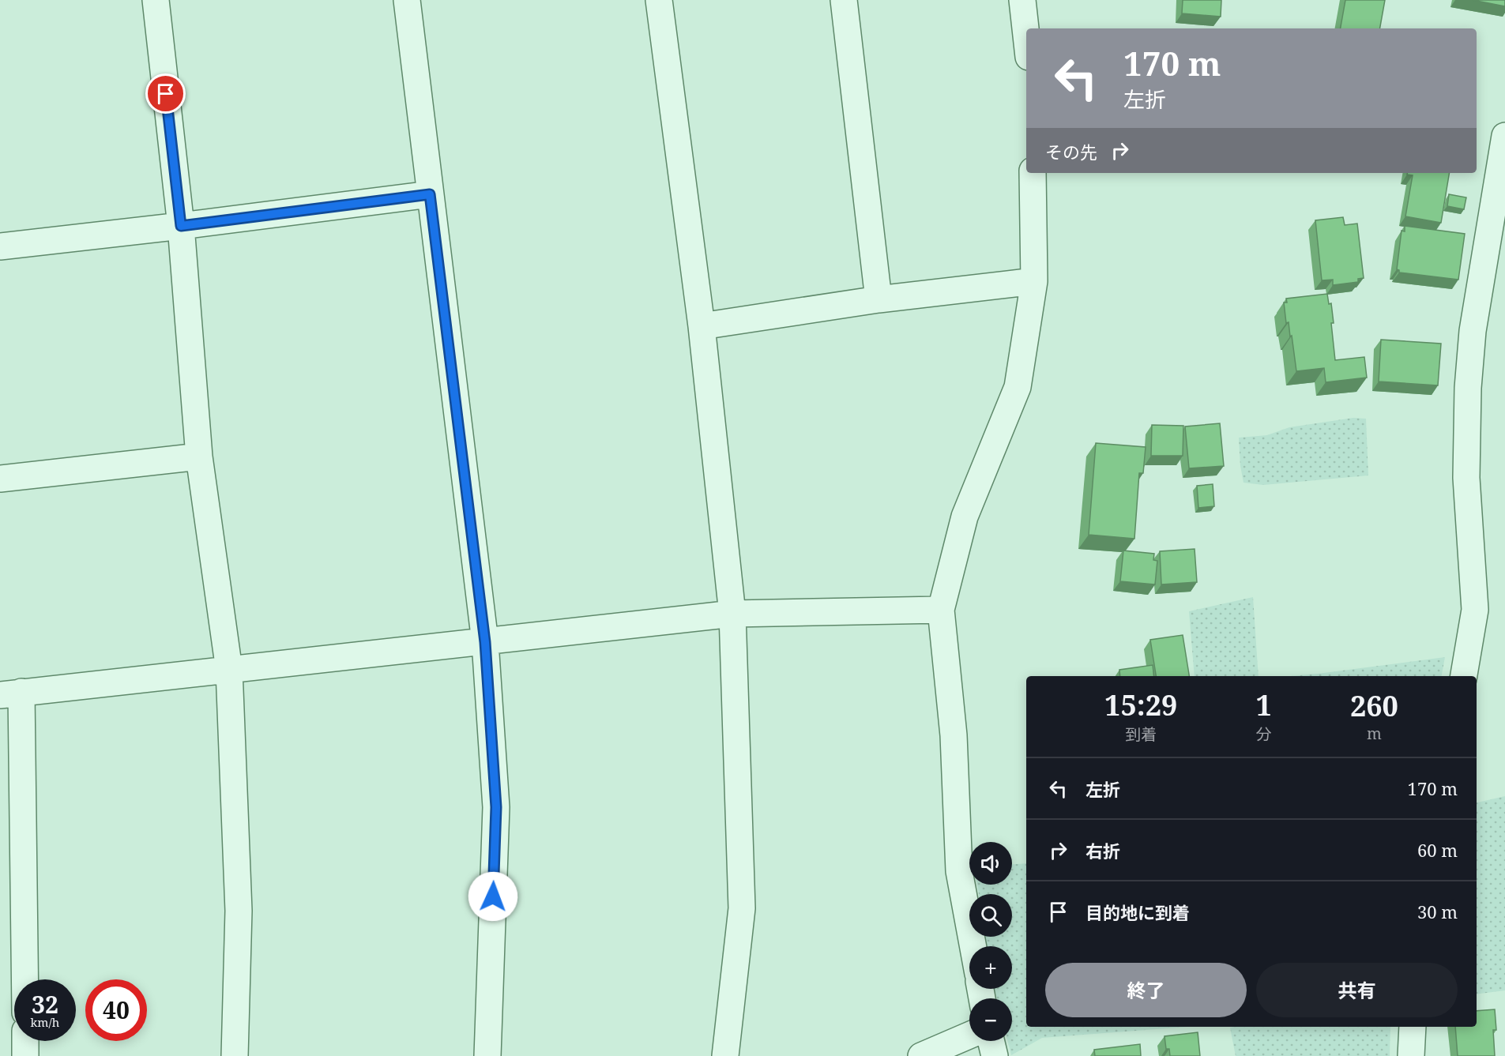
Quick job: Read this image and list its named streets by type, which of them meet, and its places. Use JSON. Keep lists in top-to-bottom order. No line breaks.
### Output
{"page":{"turn":["170 m","左折"],"then":"その先","eta":["15:29","到着","1","分","260","m"],"list":[{"name":"左折","value":"170 m"},{"name":"右折","value":"60 m"},{"name":"目的地に到着","value":"30 m"}],"map_buttons":["+","−"],"buttons":["終了","共有"],"speed":"32 km/h","limit":"40"}}
